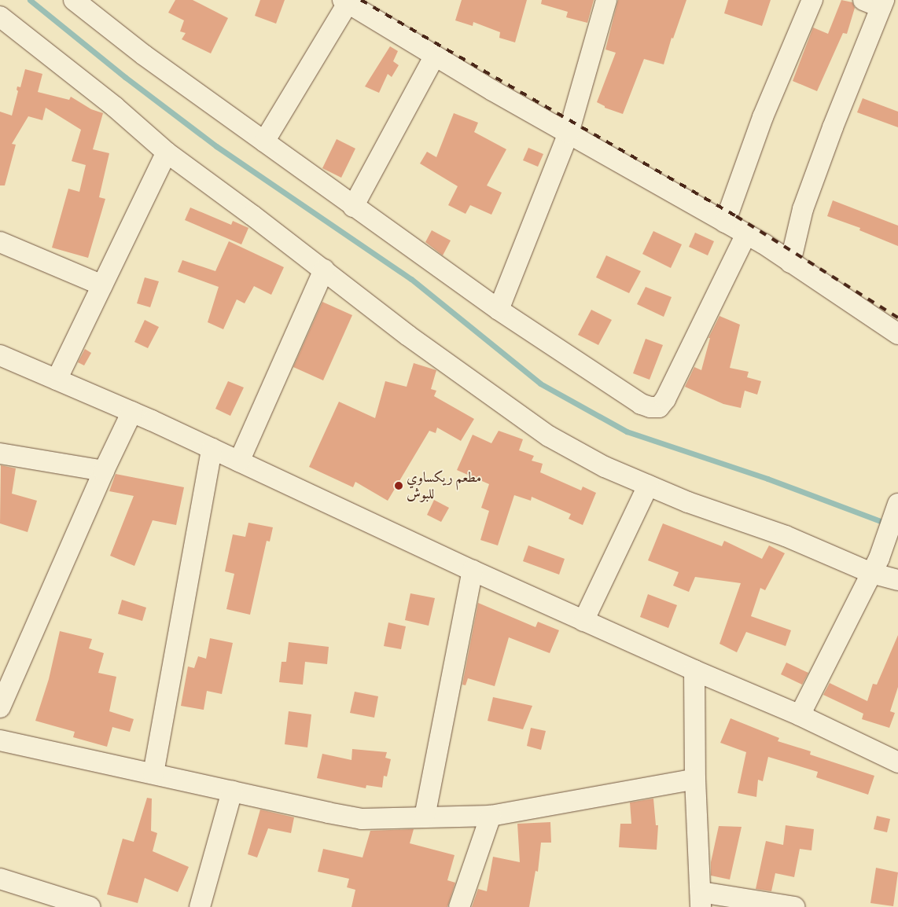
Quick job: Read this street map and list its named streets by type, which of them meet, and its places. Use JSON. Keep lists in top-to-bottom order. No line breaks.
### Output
{"places":["مطعم ريكساوي للبوش"]}
